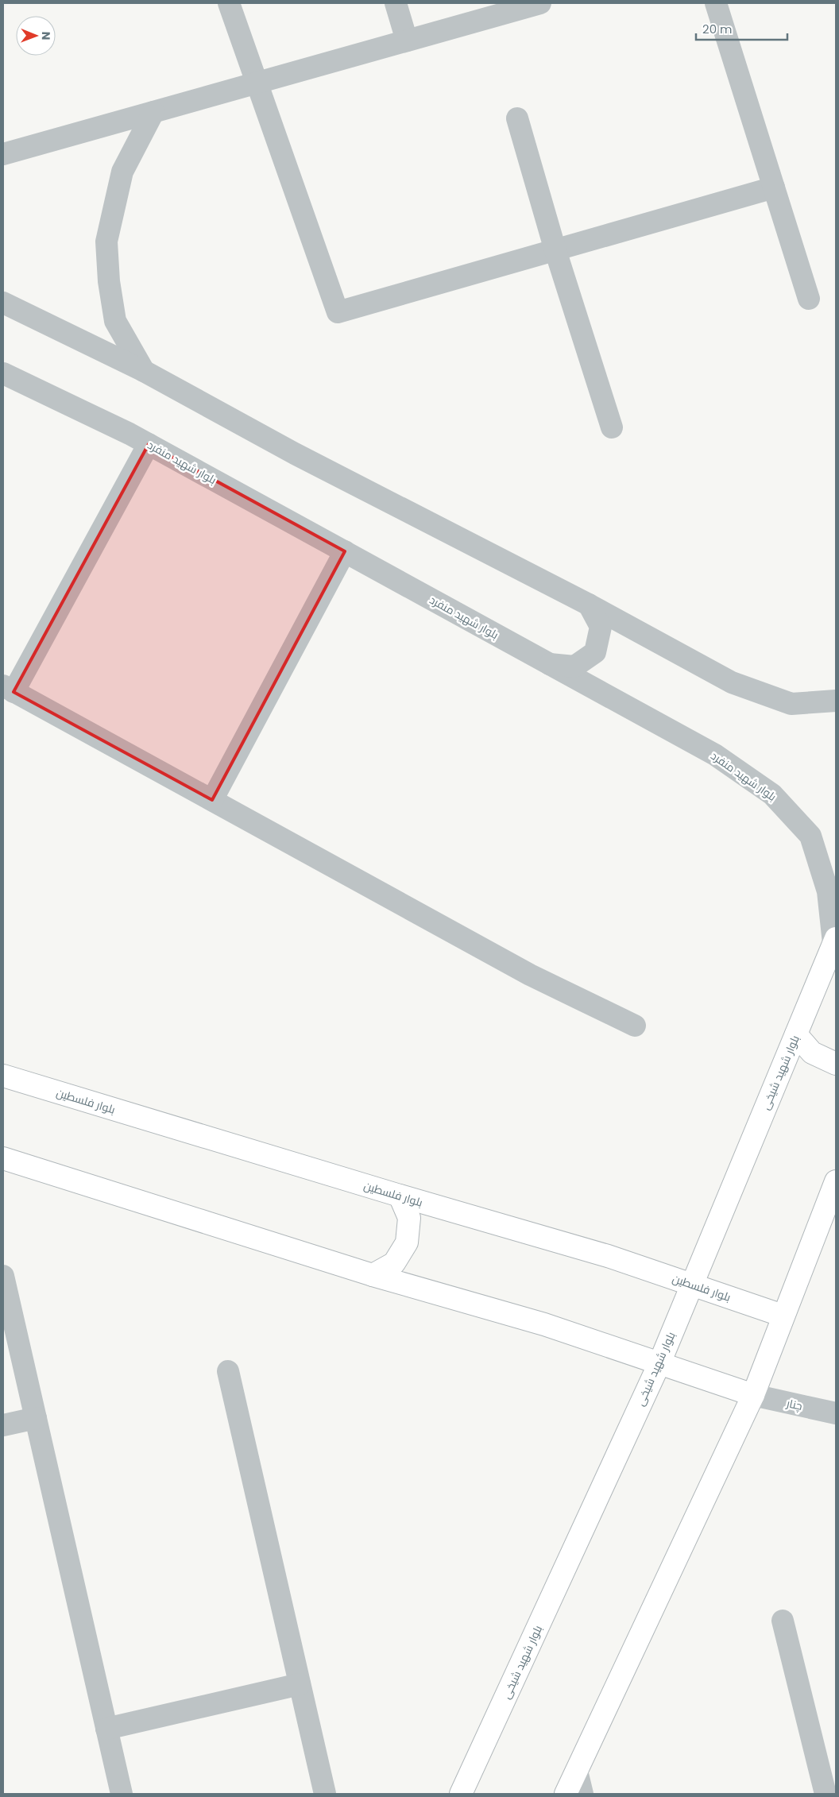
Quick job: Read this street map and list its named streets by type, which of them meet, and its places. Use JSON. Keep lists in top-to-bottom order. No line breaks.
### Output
{"streets":{"main road":["بلوار شهید شیخی","بلوار فلسطین"],"street":["بلوار شهید منفرد","چنار"]},"crossings":[["بلوار شهید منفرد","بلوار شهید شیخی"],["بلوار شهید شیخی","بلوار فلسطین"]],"scale_bar":"20 m","north":"right"}
